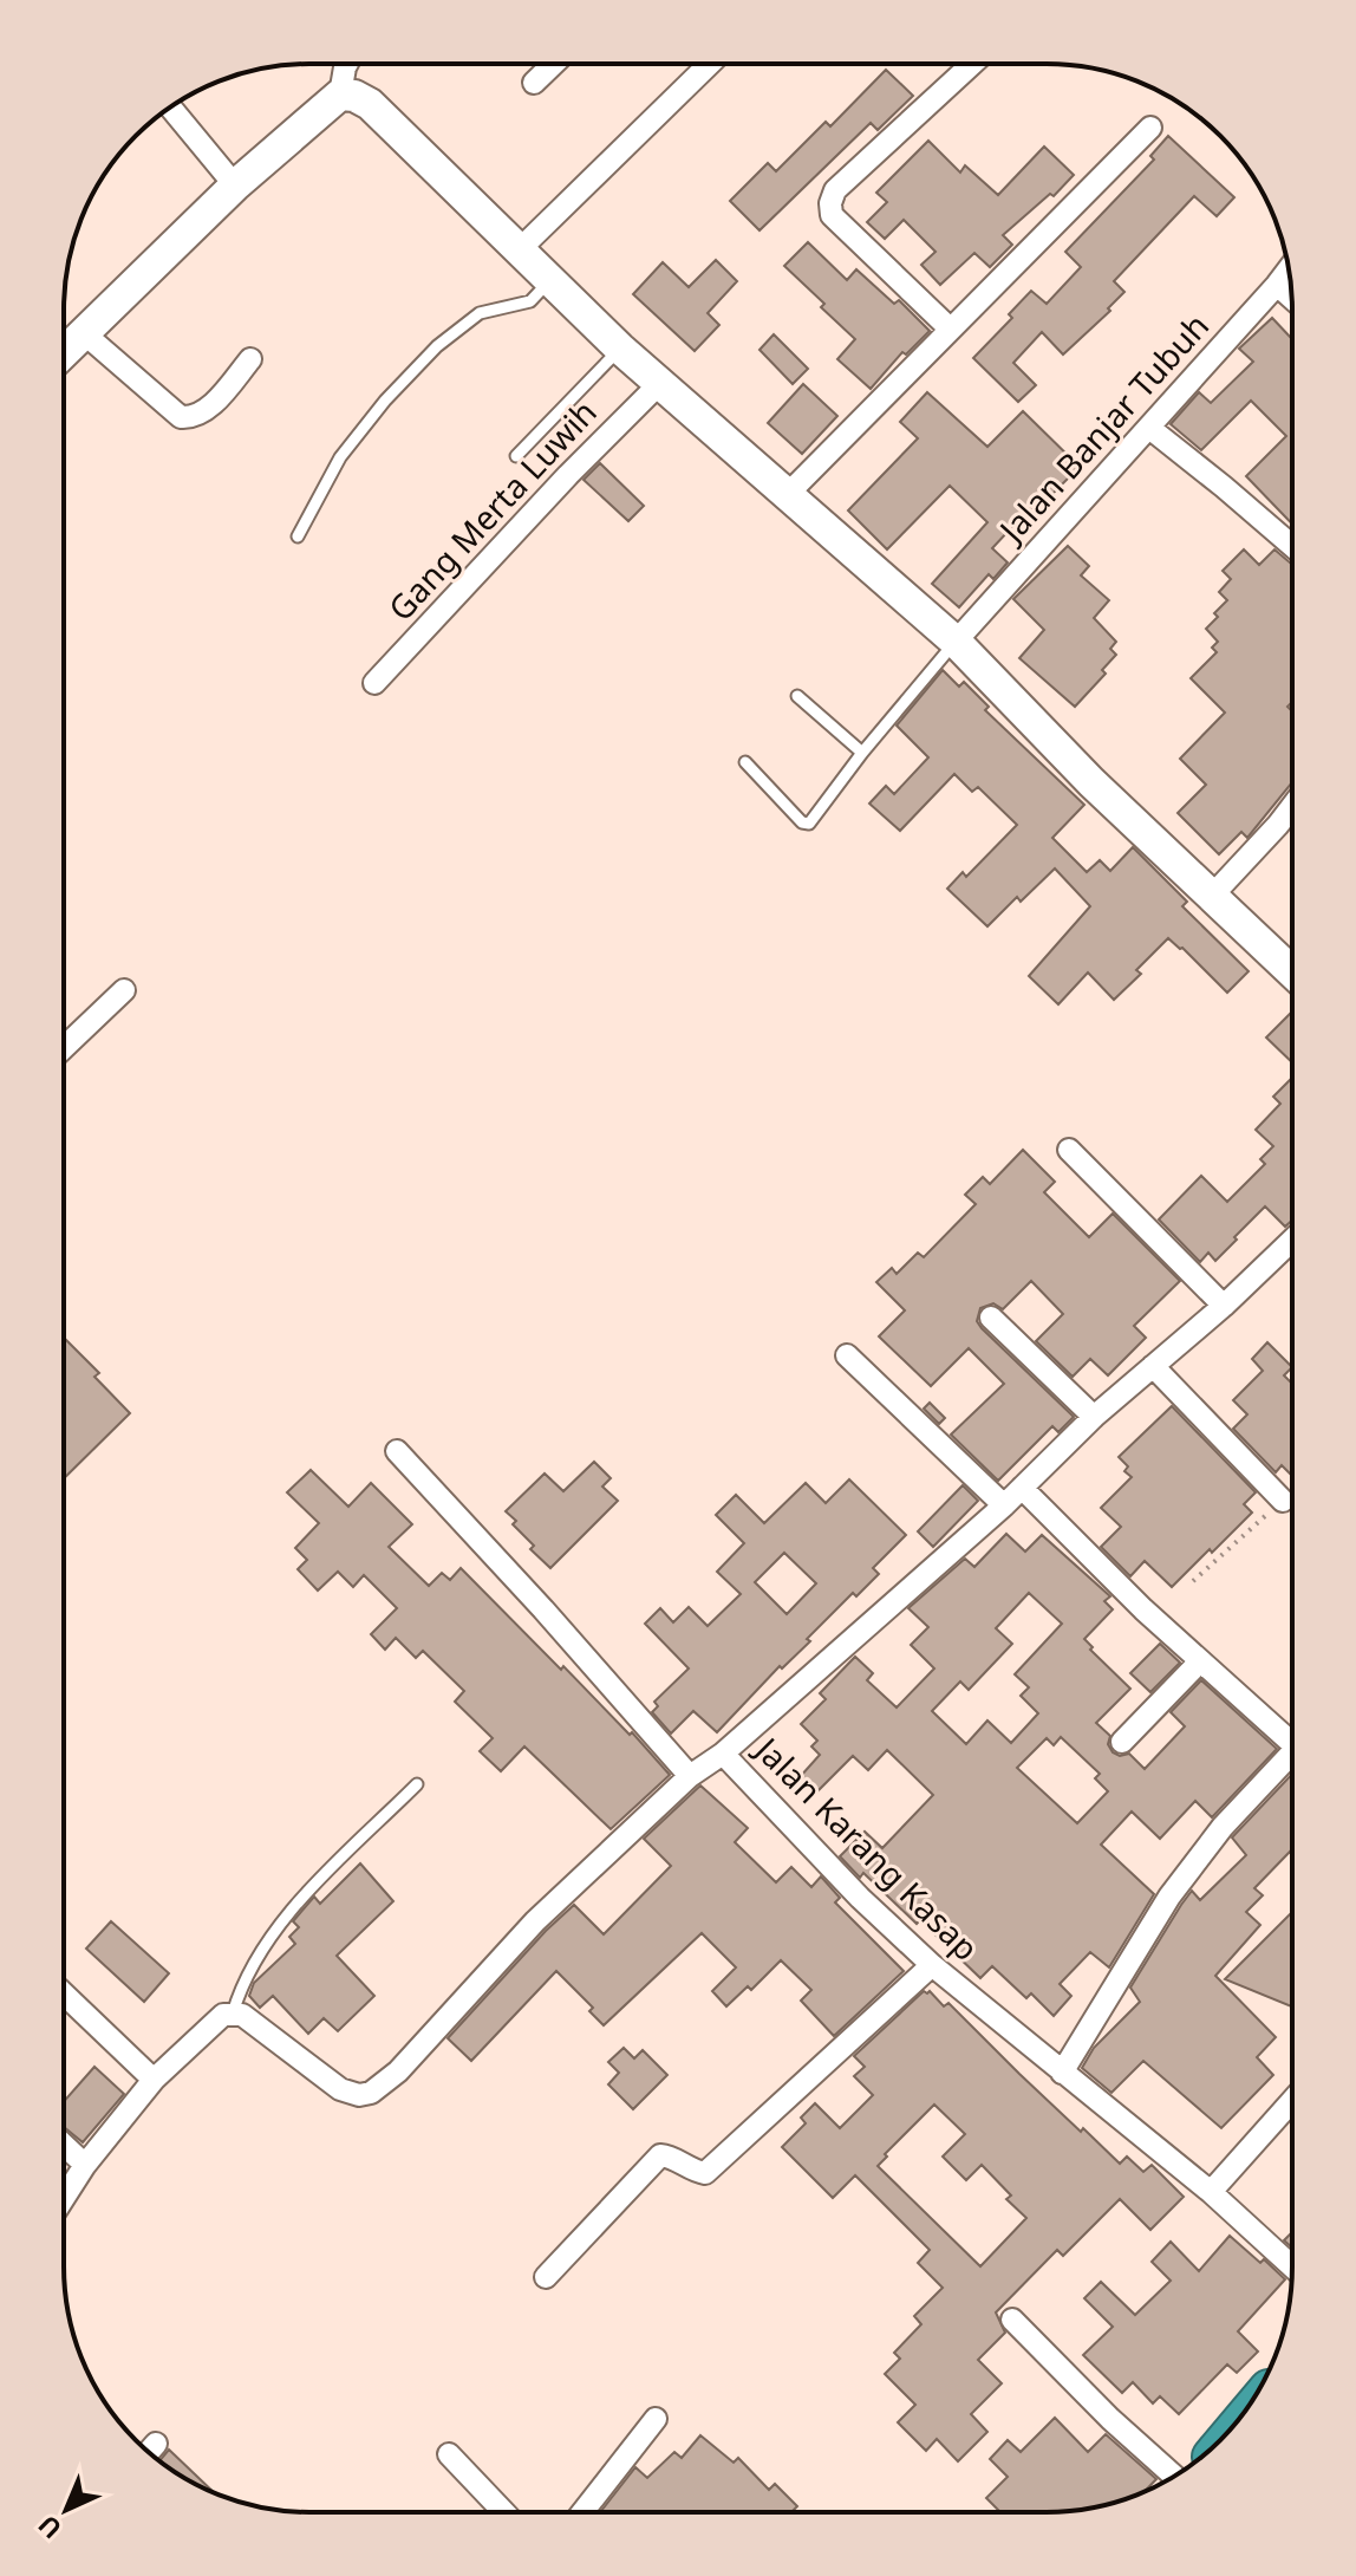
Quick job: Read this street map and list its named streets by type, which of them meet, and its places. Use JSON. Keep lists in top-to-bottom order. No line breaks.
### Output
{"streets":{"street":["Jalan Banjar Tubuh","Gang Merta Luwih","Jalan Karang Kasap"]},"north":"bottom left"}
